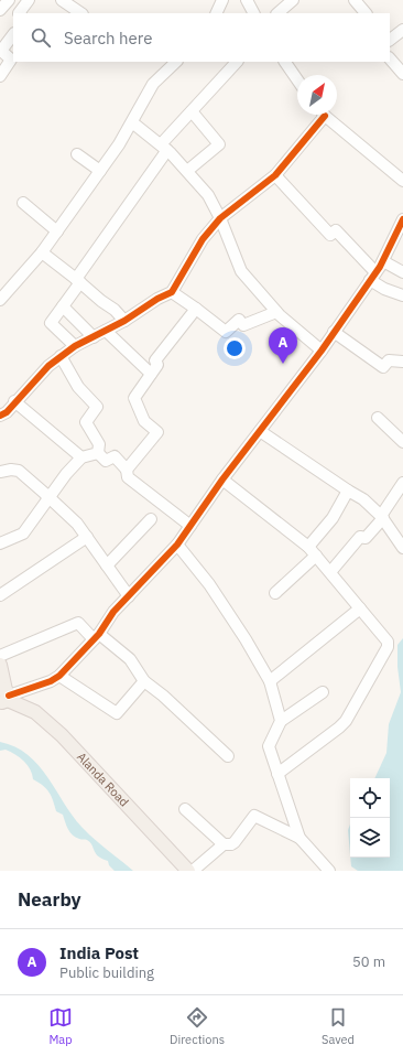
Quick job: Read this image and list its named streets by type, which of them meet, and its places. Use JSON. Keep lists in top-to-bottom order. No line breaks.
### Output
{"streets":{"main road":["Alanda Road"]},"north":"top right","page":{"search":"Search here","pins":"A","heading":"Nearby","list":[{"mark":"A","name":"India Post","note":"Public building","value":"50 m"}],"nav":["Map","Directions","Saved"]}}
